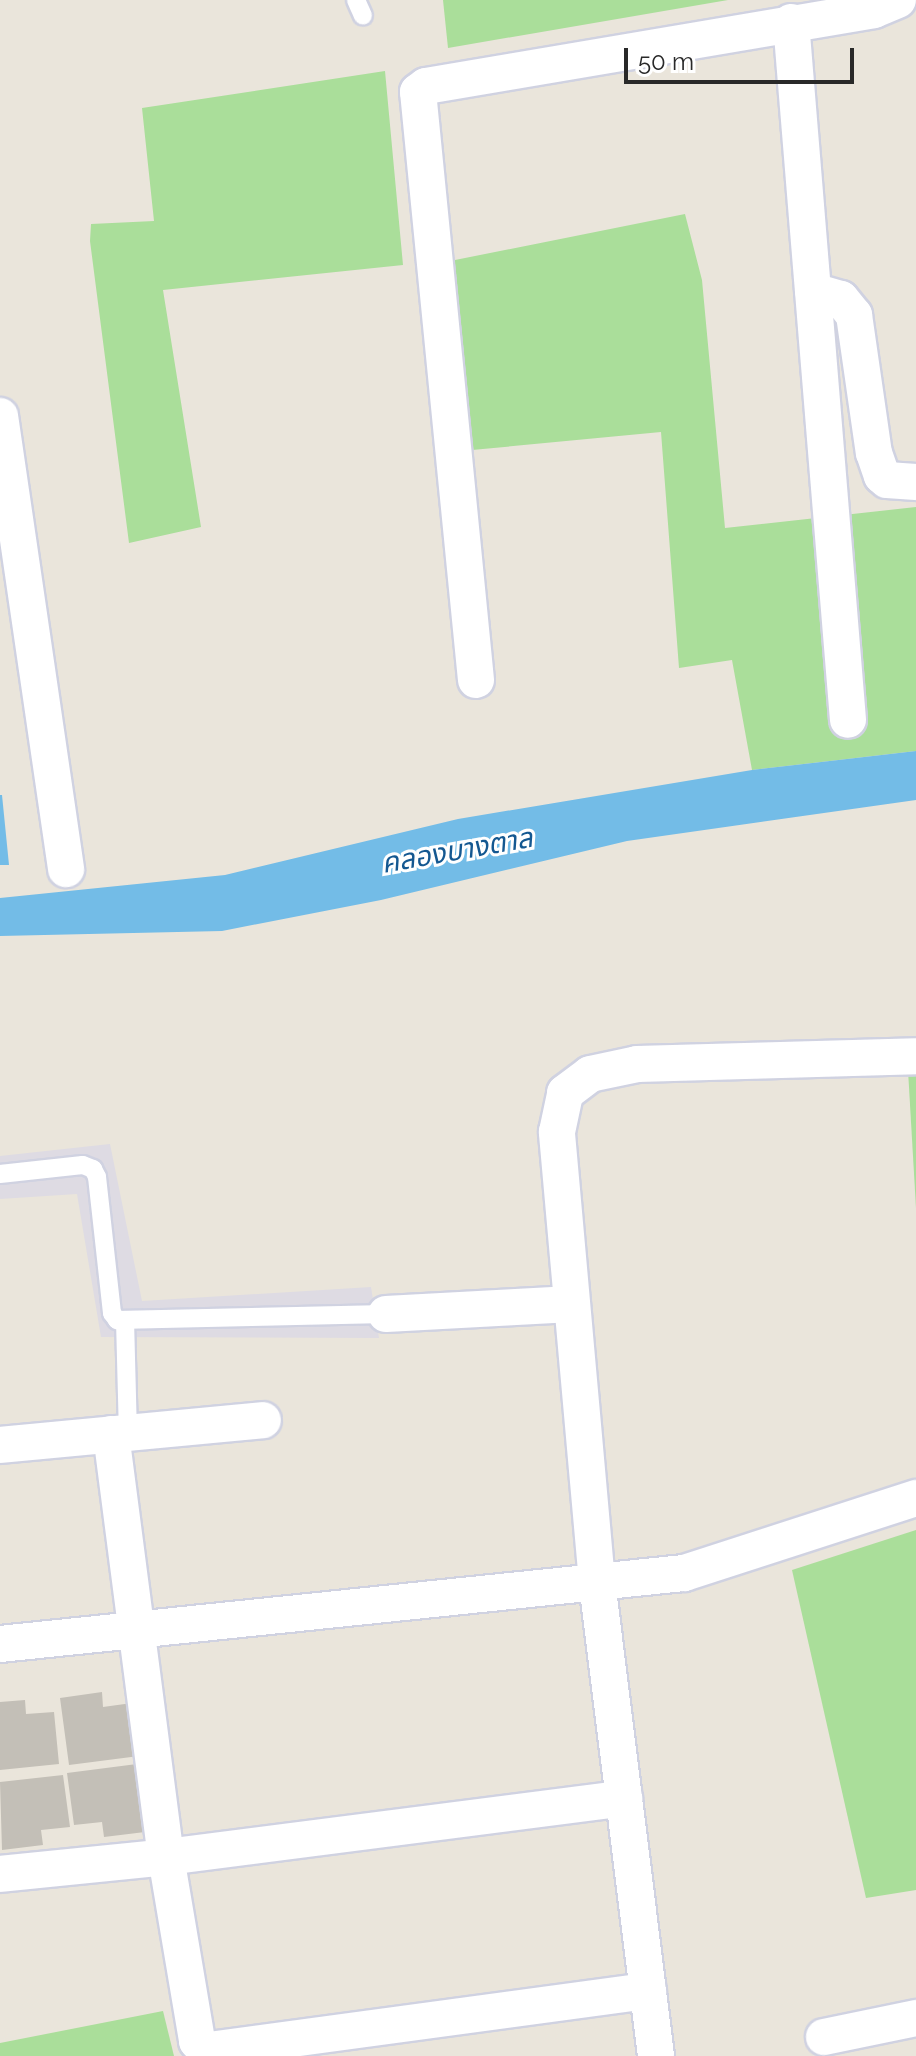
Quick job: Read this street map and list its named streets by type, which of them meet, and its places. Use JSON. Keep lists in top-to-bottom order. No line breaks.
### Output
{"water":["คลองบางตาล"],"scale_bar":"50 m"}
